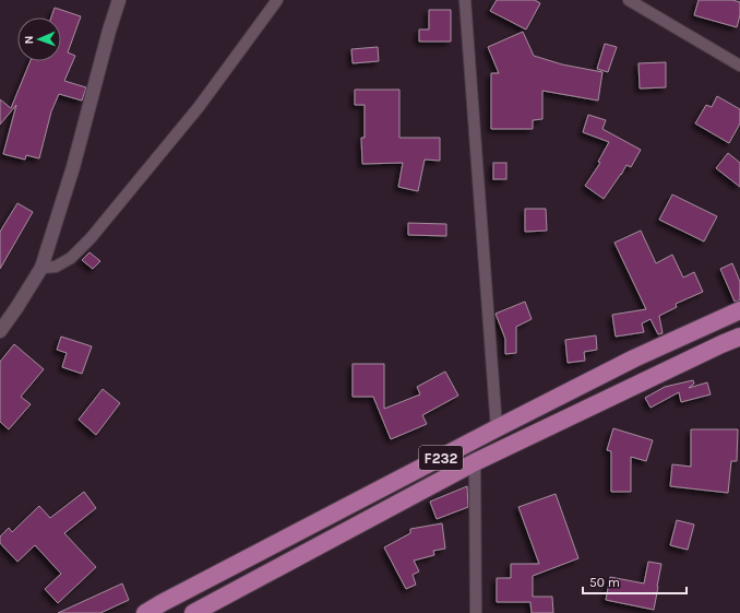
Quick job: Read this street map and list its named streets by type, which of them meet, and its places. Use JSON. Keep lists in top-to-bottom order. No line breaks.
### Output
{"streets":{"highway":["F232"]},"scale_bar":"50 m","north":"left"}
